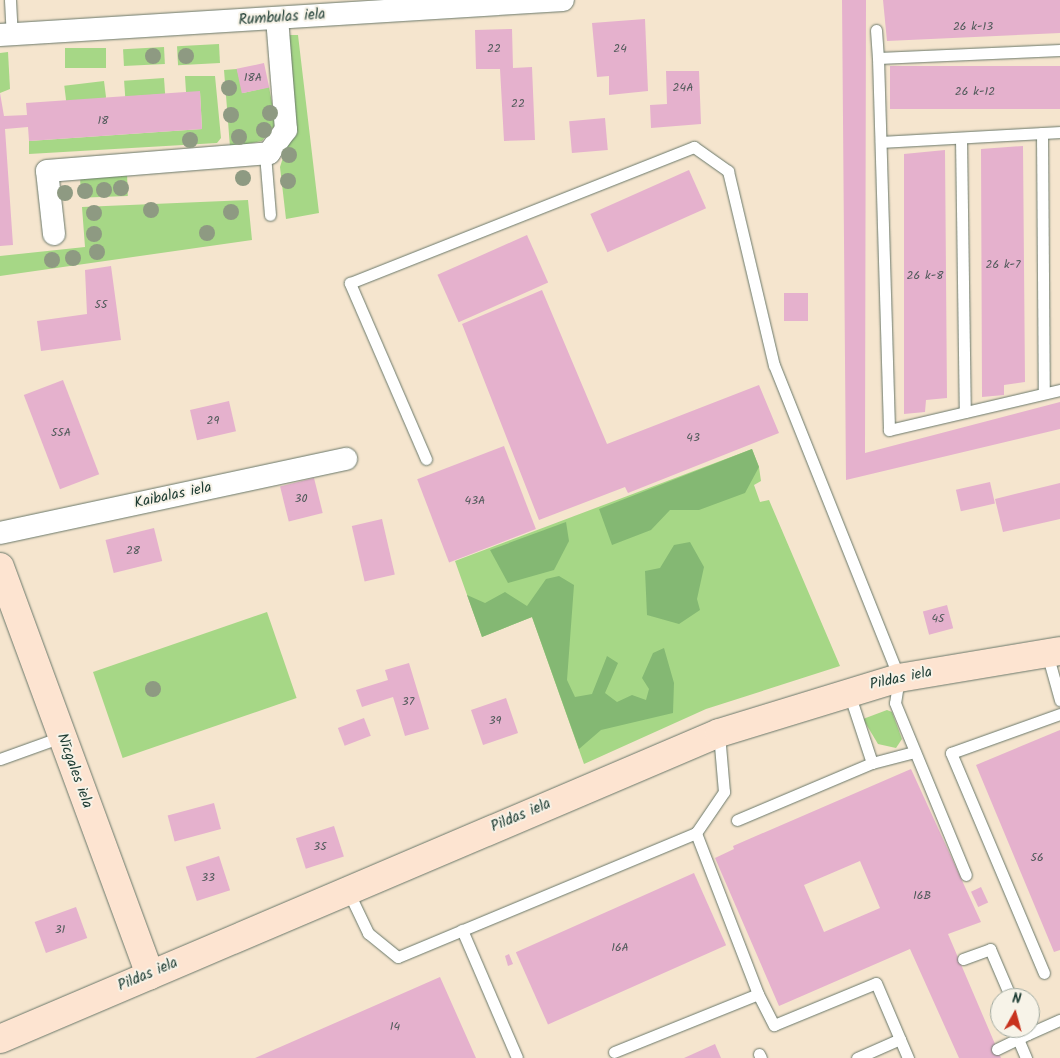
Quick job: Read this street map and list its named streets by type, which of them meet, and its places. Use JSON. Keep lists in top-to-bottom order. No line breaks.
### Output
{"streets":{"street":["Rumbulas iela","Kaibalas iela","Pildas iela","Nīcgales iela"]},"crossings":[["Pildas iela","Nīcgales iela"]],"house_numbers":["26 k-13","22","24","18A","24A","26 k-12","22","18","26 k-7","26 k-8","55","29","55A","43","30","43A","28","45","37","39","35","56","33","16B","31","16A","14"],"north":"top"}
